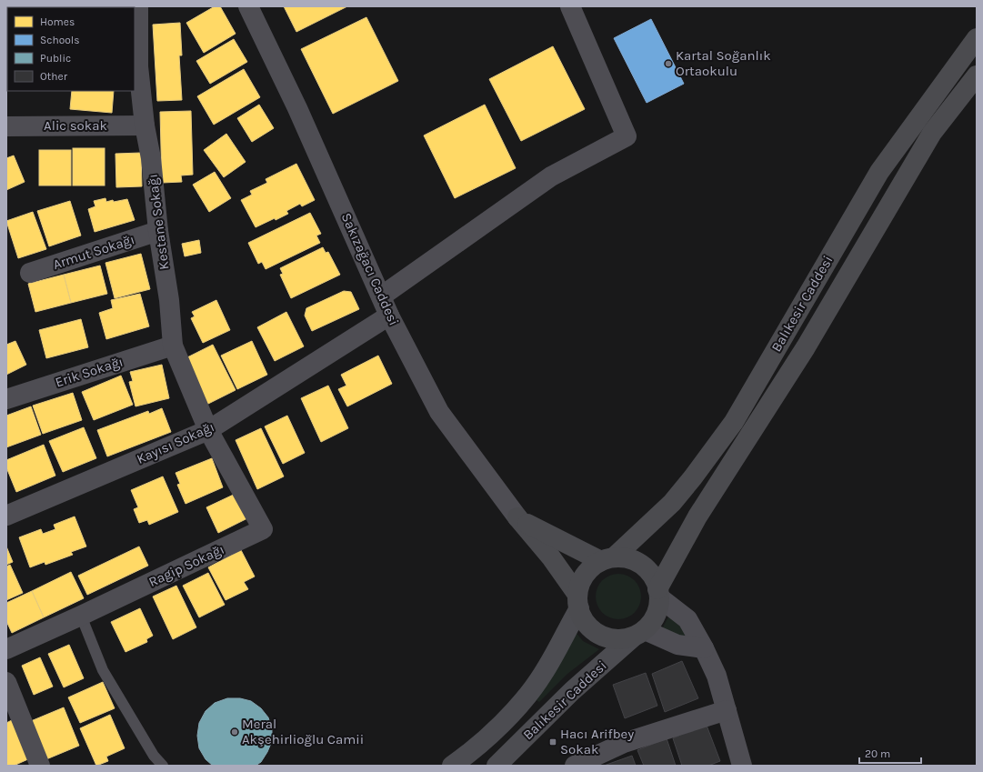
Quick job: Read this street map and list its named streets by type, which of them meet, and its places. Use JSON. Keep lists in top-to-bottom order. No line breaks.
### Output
{"streets":{"main road":["Balıkesir Caddesi"],"street":["Alic sokak","Kestane Sokağı","Armut Sokağı","Sakızağacı Caddesi","Erik Sokağı","Kayısı Sokağı","Ragip Sokağı"]},"crossings":[["Alic sokak","Kestane Sokağı"],["Kestane Sokağı","Armut Sokağı"],["Kestane Sokağı","Erik Sokağı"],["Kestane Sokağı","Kayısı Sokağı"],["Kestane Sokağı","Ragip Sokağı"],["Sakızağacı Caddesi","Kayısı Sokağı"],["Kayısı Sokağı","Ragip Sokağı"]],"places":{"other":["Kartal Soğanlık Ortaokulu","Meral Akşehirlioğlu Camii"],"transit":["Hacı Ari̇fbey Sokak"]},"legend":["Homes","Schools","Public","Other"],"scale_bar":"20 m"}
